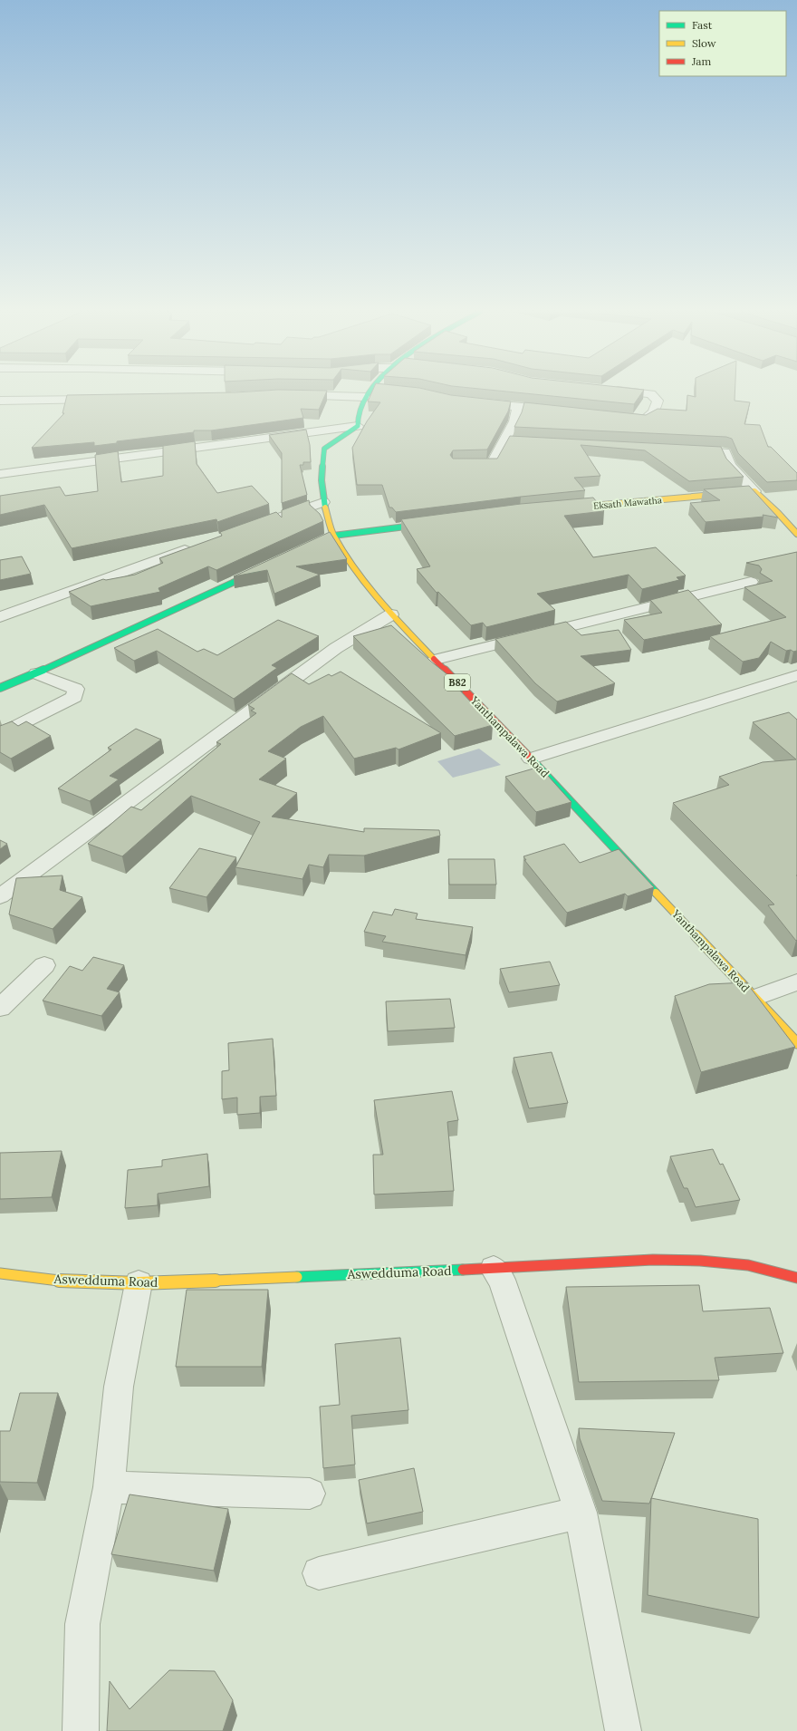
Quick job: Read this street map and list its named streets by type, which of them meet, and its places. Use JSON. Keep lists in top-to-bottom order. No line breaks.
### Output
{"streets":{"main road":["Eksath Mawatha","B82","Yanthampalawa Road","Aswedduma Road"]},"legend":["Fast","Slow","Jam"]}
